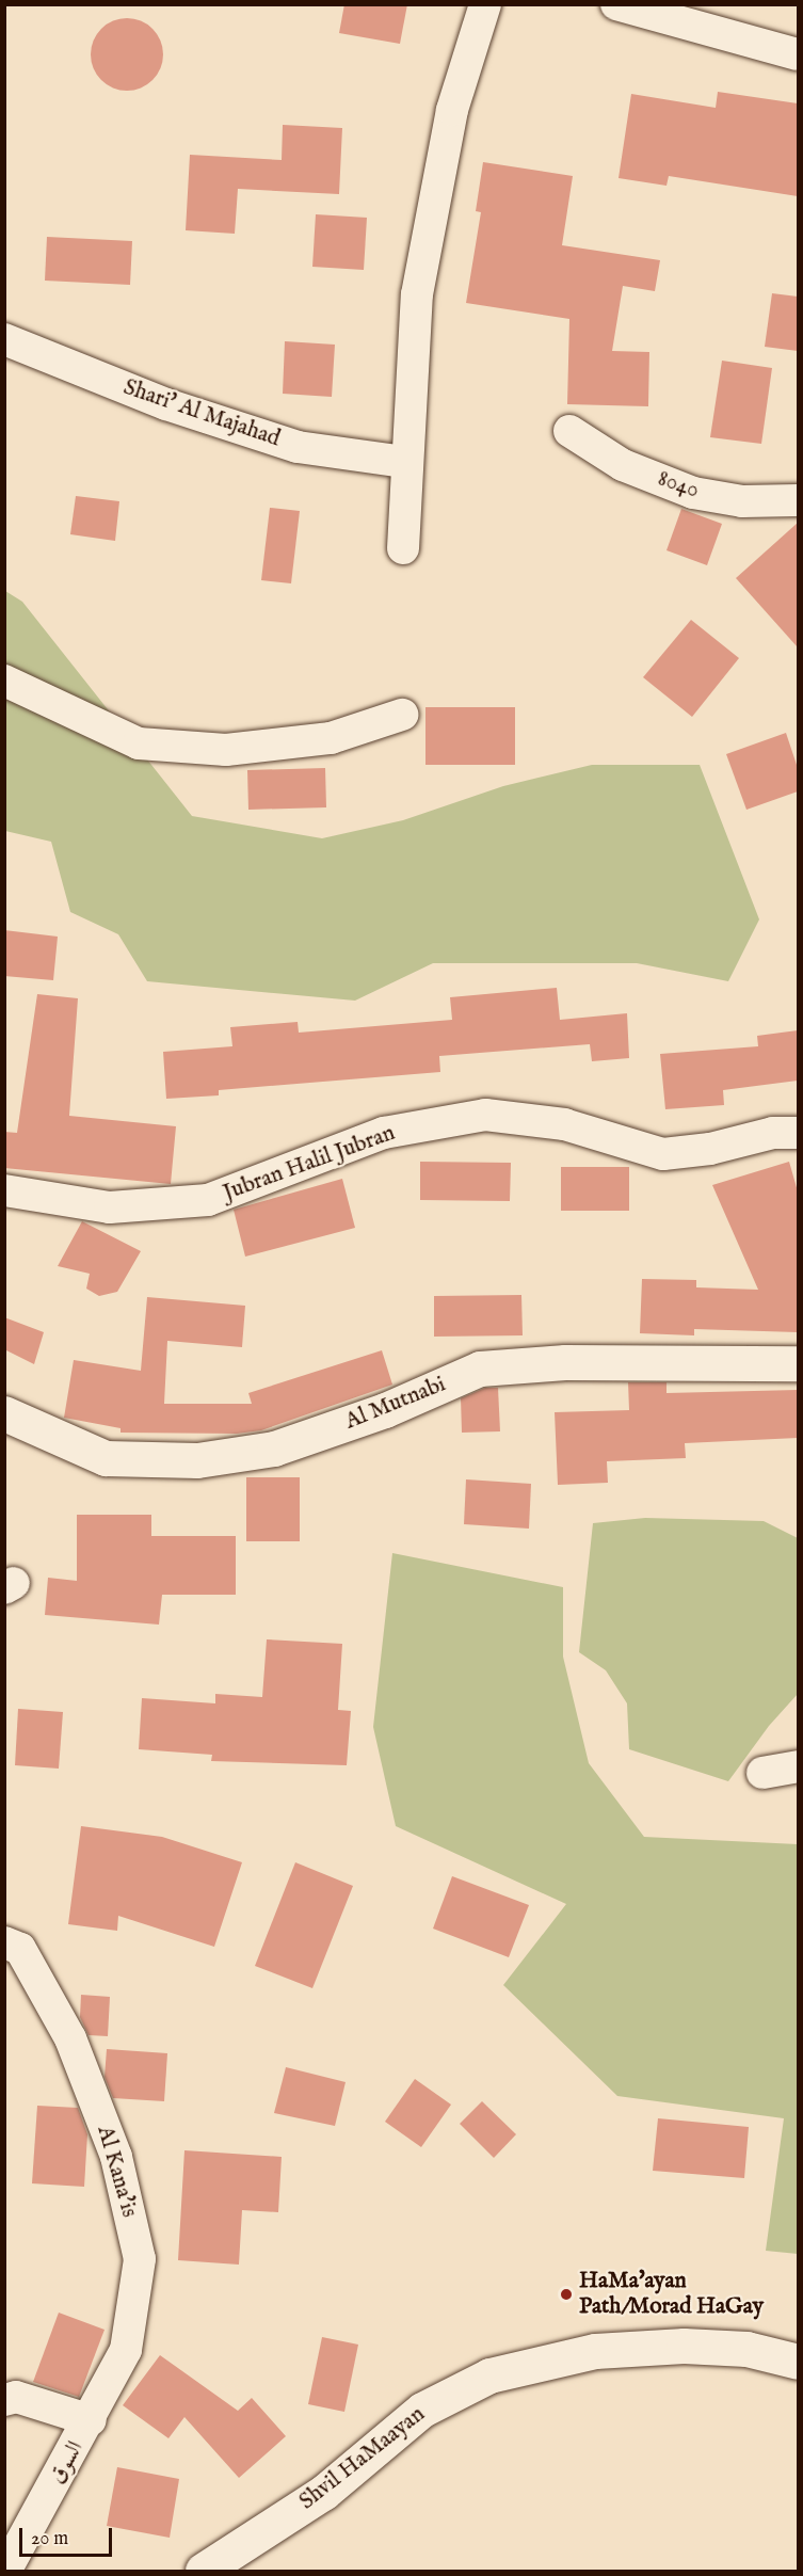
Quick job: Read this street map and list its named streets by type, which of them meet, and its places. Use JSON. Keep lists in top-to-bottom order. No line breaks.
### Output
{"streets":{"street":["Shari' Al Majahad","8040","Jubran Halil Jubran","Al Mutnabi","Al Kana'is","Shvil HaMaayan","السوق"]},"crossings":[["Al Kana'is","السوق"]],"places":["HaMa'ayan Path/Morad HaGay"],"scale_bar":"20 m"}
